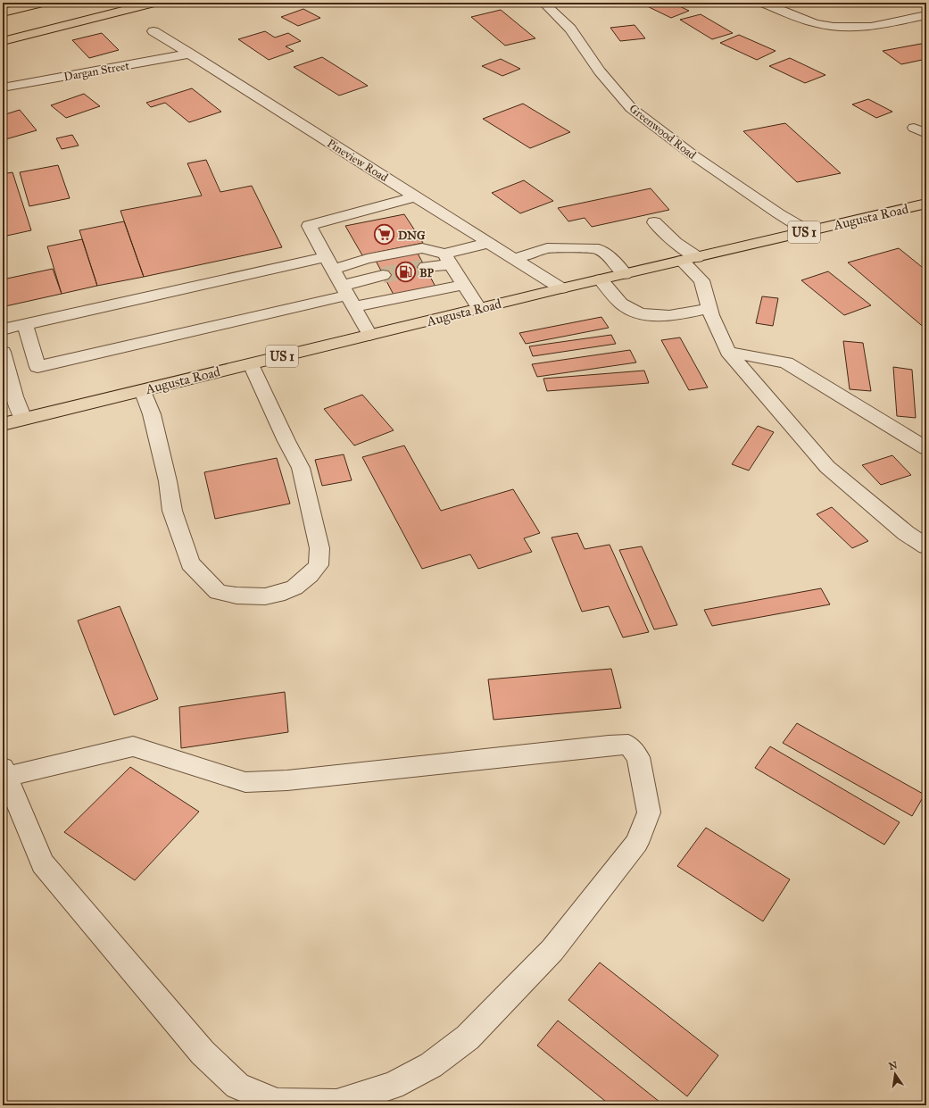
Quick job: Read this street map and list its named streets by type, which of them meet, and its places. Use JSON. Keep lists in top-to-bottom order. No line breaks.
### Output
{"streets":{"main road":["Augusta Road","US 1"],"street":["Dargan Street","Greenwood Road","Pineview Road"]},"crossings":[["Dargan Street","Pineview Road"],["Greenwood Road","Augusta Road"],["Pineview Road","Augusta Road"]],"places":{"supermarket":["DNG"],"fuel station":["BP"]},"north":"top"}
